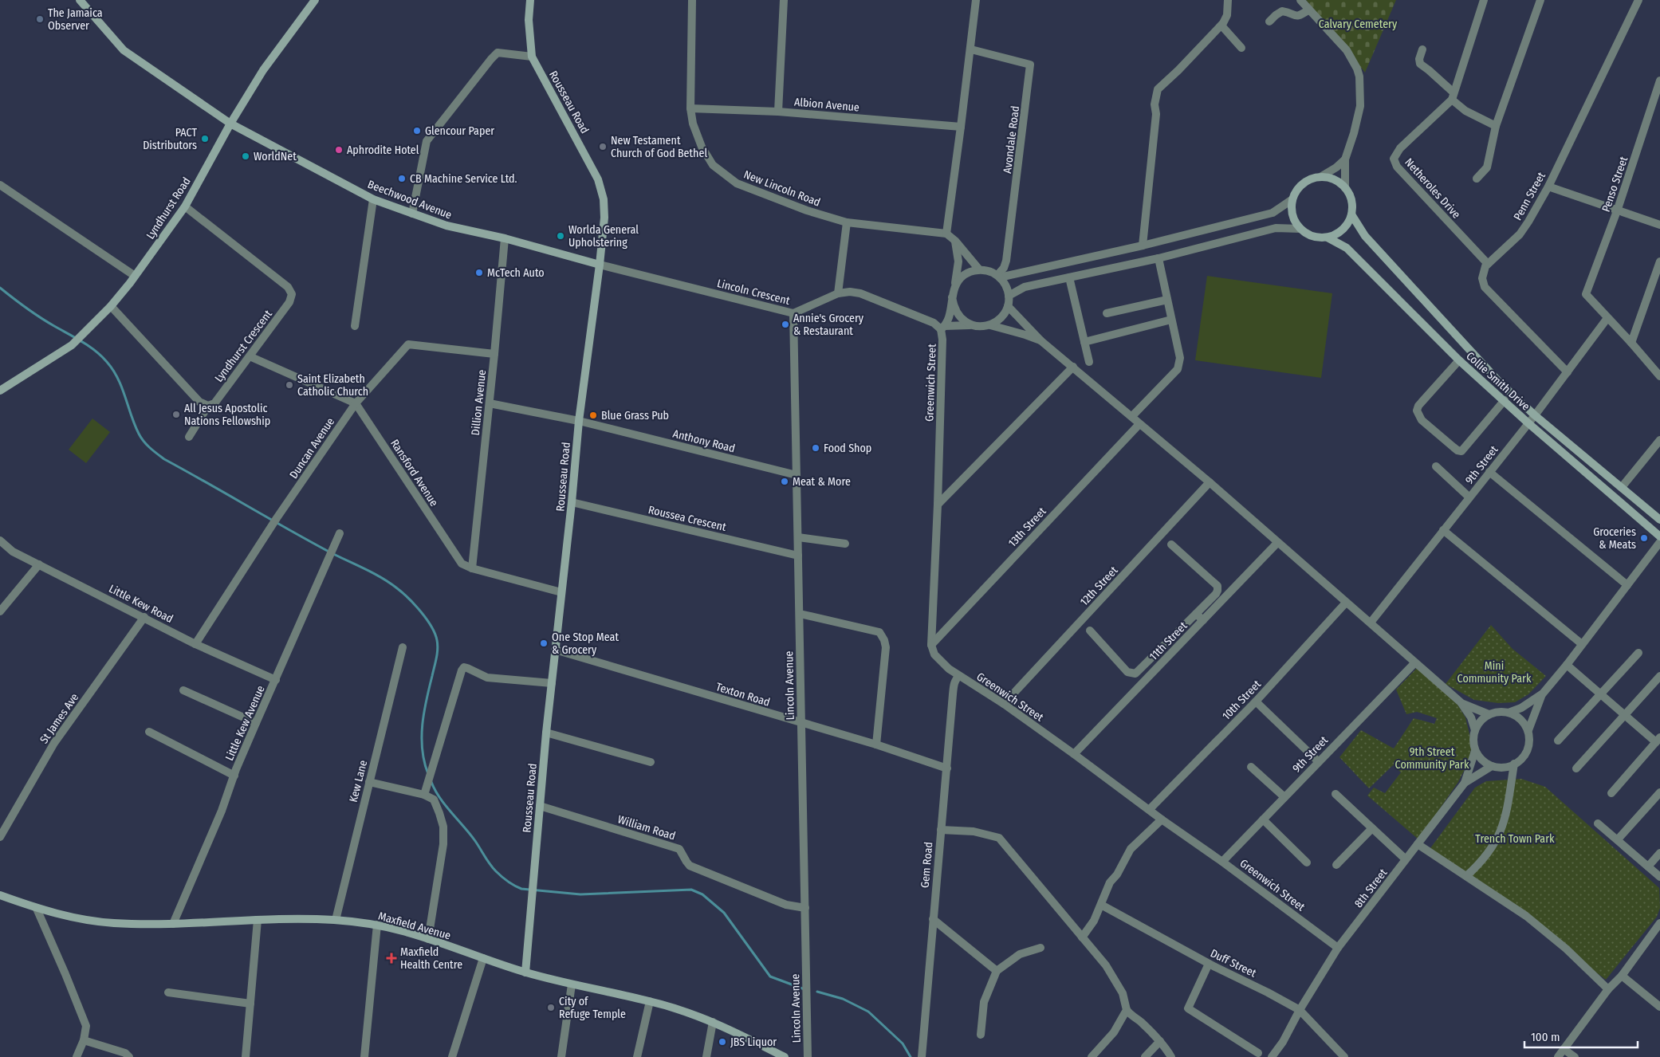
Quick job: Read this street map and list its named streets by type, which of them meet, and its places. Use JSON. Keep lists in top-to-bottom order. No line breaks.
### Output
{"streets":{"street":["Rousseau Road","Albion Avenue","Avondale Road","Penso Street","New Lincoln Road","Netheroles Drive","Penn Street","Beechwood Avenue","Lyndhurst Road","Lincoln Crescent","Lyndhurst Crescent","Collie Smith Drive","Greenwich Street","Dillion Avenue","Anthony Road","Duncan Avenue","9th Street","Ransford Avenue","Roussea Crescent","13th Street","12th Street","Little Kew Road","11th Street","Lincoln Avenue","Texton Road","10th Street","St James Ave","Little Kew Avenue","Kew Lane","William Road","Gem Road","8th Street","Maxfield Avenue","Duff Street"]},"crossings":[["Rousseau Road","Beechwood Avenue"],["Rousseau Road","Lincoln Crescent"],["Rousseau Road","Anthony Road"],["Rousseau Road","Ransford Avenue"],["Rousseau Road","Roussea Crescent"],["Rousseau Road","Texton Road"],["Rousseau Road","William Road"],["Rousseau Road","Maxfield Avenue"],["Albion Avenue","New Lincoln Road"],["Penso Street","9th Street"],["Netheroles Drive","Penn Street"],["Beechwood Avenue","Lyndhurst Road"],["Beechwood Avenue","Lincoln Crescent"],["Beechwood Avenue","Dillion Avenue"],["Lyndhurst Road","Lyndhurst Crescent"],["Lincoln Crescent","Greenwich Street"],["Lincoln Crescent","Lincoln Avenue"],["Collie Smith Drive","9th Street"],["Greenwich Street","9th Street"],["Greenwich Street","13th Street"],["Greenwich Street","12th Street"],["Greenwich Street","11th Street"],["Greenwich Street","10th Street"],["Greenwich Street","Gem Road"],["Greenwich Street","8th Street"],["Dillion Avenue","Anthony Road"],["Dillion Avenue","Duncan Avenue"],["Dillion Avenue","Ransford Avenue"],["Anthony Road","Lincoln Avenue"],["Duncan Avenue","Ransford Avenue"],["Duncan Avenue","Little Kew Road"],["Roussea Crescent","Lincoln Avenue"],["Little Kew Road","St James Ave"],["Little Kew Road","Little Kew Avenue"],["Lincoln Avenue","Texton Road"],["Lincoln Avenue","William Road"],["Texton Road","Gem Road"],["Little Kew Avenue","Maxfield Avenue"],["Kew Lane","Maxfield Avenue"],["8th Street","Duff Street"]],"parks":["Calvary Cemetery","Mini Community Park","9th Street Community Park","Trench Town Park"],"places":{"other":["The Jamaica Observer","Glencour Paper","PACT Distributors","New Testament Church of God Bethel","Aphrodite Hotel","WorldNet","CB Machine Service Ltd.","Worlda General Upholstering","McTech Auto","Annie's Grocery & Restaurant","Saint Elizabeth Catholic Church","All Jesus Apostolic Nations Fellowship","Blue Grass Pub","Food Shop","Meat & More","Groceries & Meats","One Stop Meat & Grocery","City of Refuge Temple","JBS Liquor"],"health":["Maxfield Health Centre"]},"scale_bar":"100 m"}
